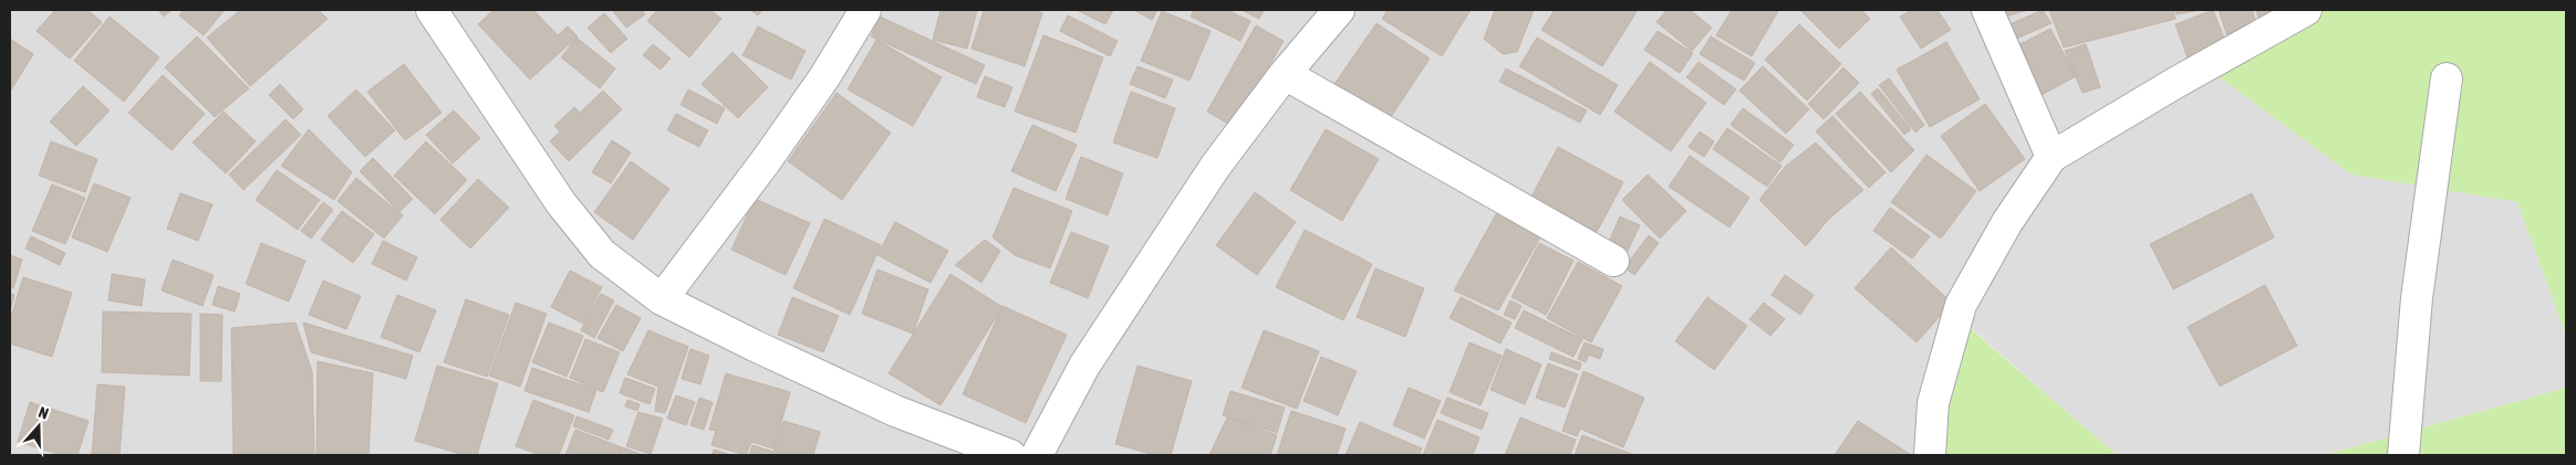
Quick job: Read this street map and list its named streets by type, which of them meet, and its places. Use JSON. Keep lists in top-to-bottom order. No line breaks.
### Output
{"north":"top"}
